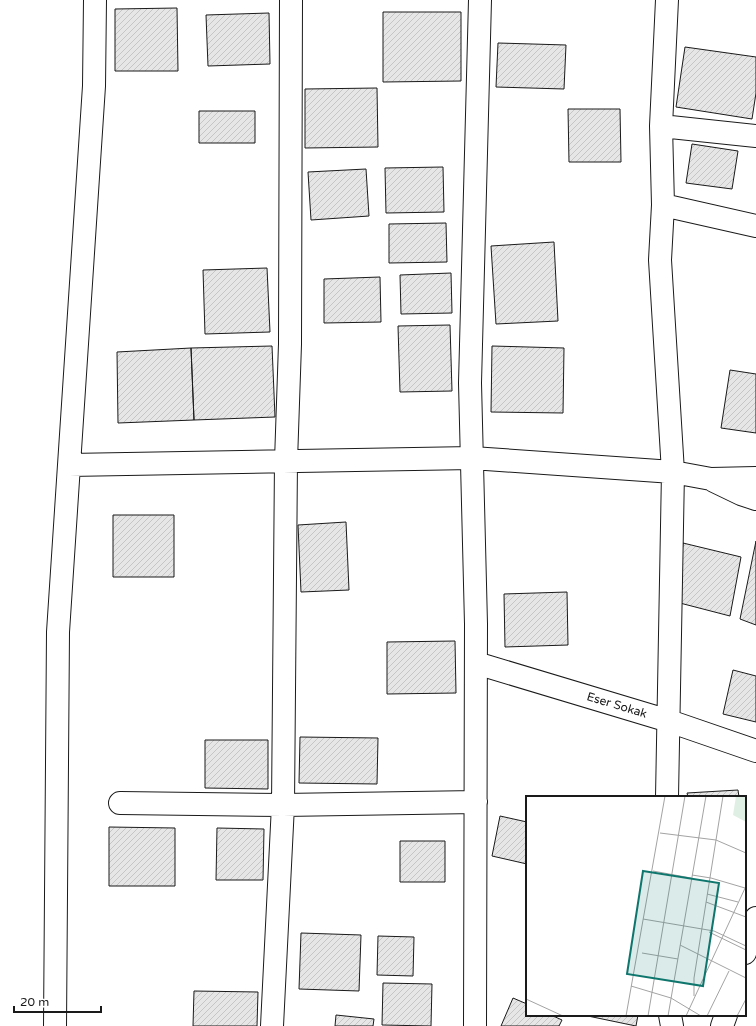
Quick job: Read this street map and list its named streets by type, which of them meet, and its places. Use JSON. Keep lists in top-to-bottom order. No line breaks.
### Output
{"streets":{"street":["Eser Sokak"]},"scale_bar":"20 m"}
